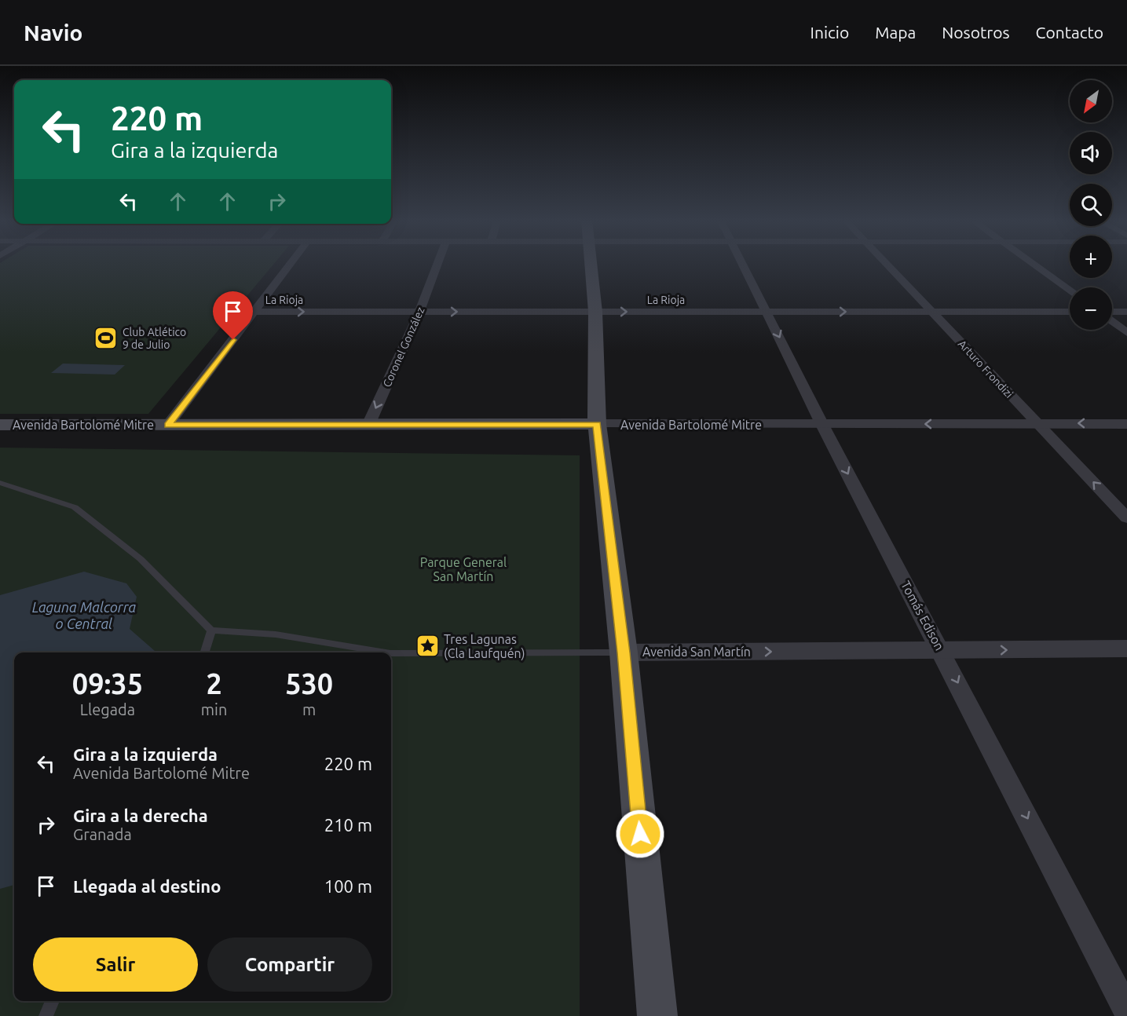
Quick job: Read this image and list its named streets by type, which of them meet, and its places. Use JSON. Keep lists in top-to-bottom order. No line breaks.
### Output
{"streets":{"main road":["Avenida Bartolomé Mitre"],"street":["La Rioja","Coronel González","Arturo Frondizi","Tomás Edison","Avenida San Martín"]},"crossings":[["La Rioja","Coronel González"],["La Rioja","Arturo Frondizi"],["La Rioja","Tomás Edison"],["Coronel González","Avenida Bartolomé Mitre"],["Arturo Frondizi","Avenida Bartolomé Mitre"],["Avenida Bartolomé Mitre","Tomás Edison"],["Tomás Edison","Avenida San Martín"]],"one_way":["La Rioja","Arturo Frondizi","Tomás Edison","Avenida San Martín"],"water":["Laguna Malcorra o Central"],"parks":["Parque General San Martín"],"places":{"sports":["Club Atlético 9 de Julio"],"place":["Tres Lagunas (Cla Laufquén)"]},"north":"bottom left","page":{"header":"Navio","nav":["Inicio","Mapa","Nosotros","Contacto"],"map_buttons":["+","−"],"turn":["220 m","Gira a la izquierda"],"eta":["09:35","Llegada","2","min","530","m"],"list":[{"name":"Gira a la izquierda","note":"Avenida Bartolomé Mitre","value":"220 m"},{"name":"Gira a la derecha","note":"Granada","value":"210 m"},{"name":"Llegada al destino","value":"100 m"}],"buttons":["Salir","Compartir"]}}
